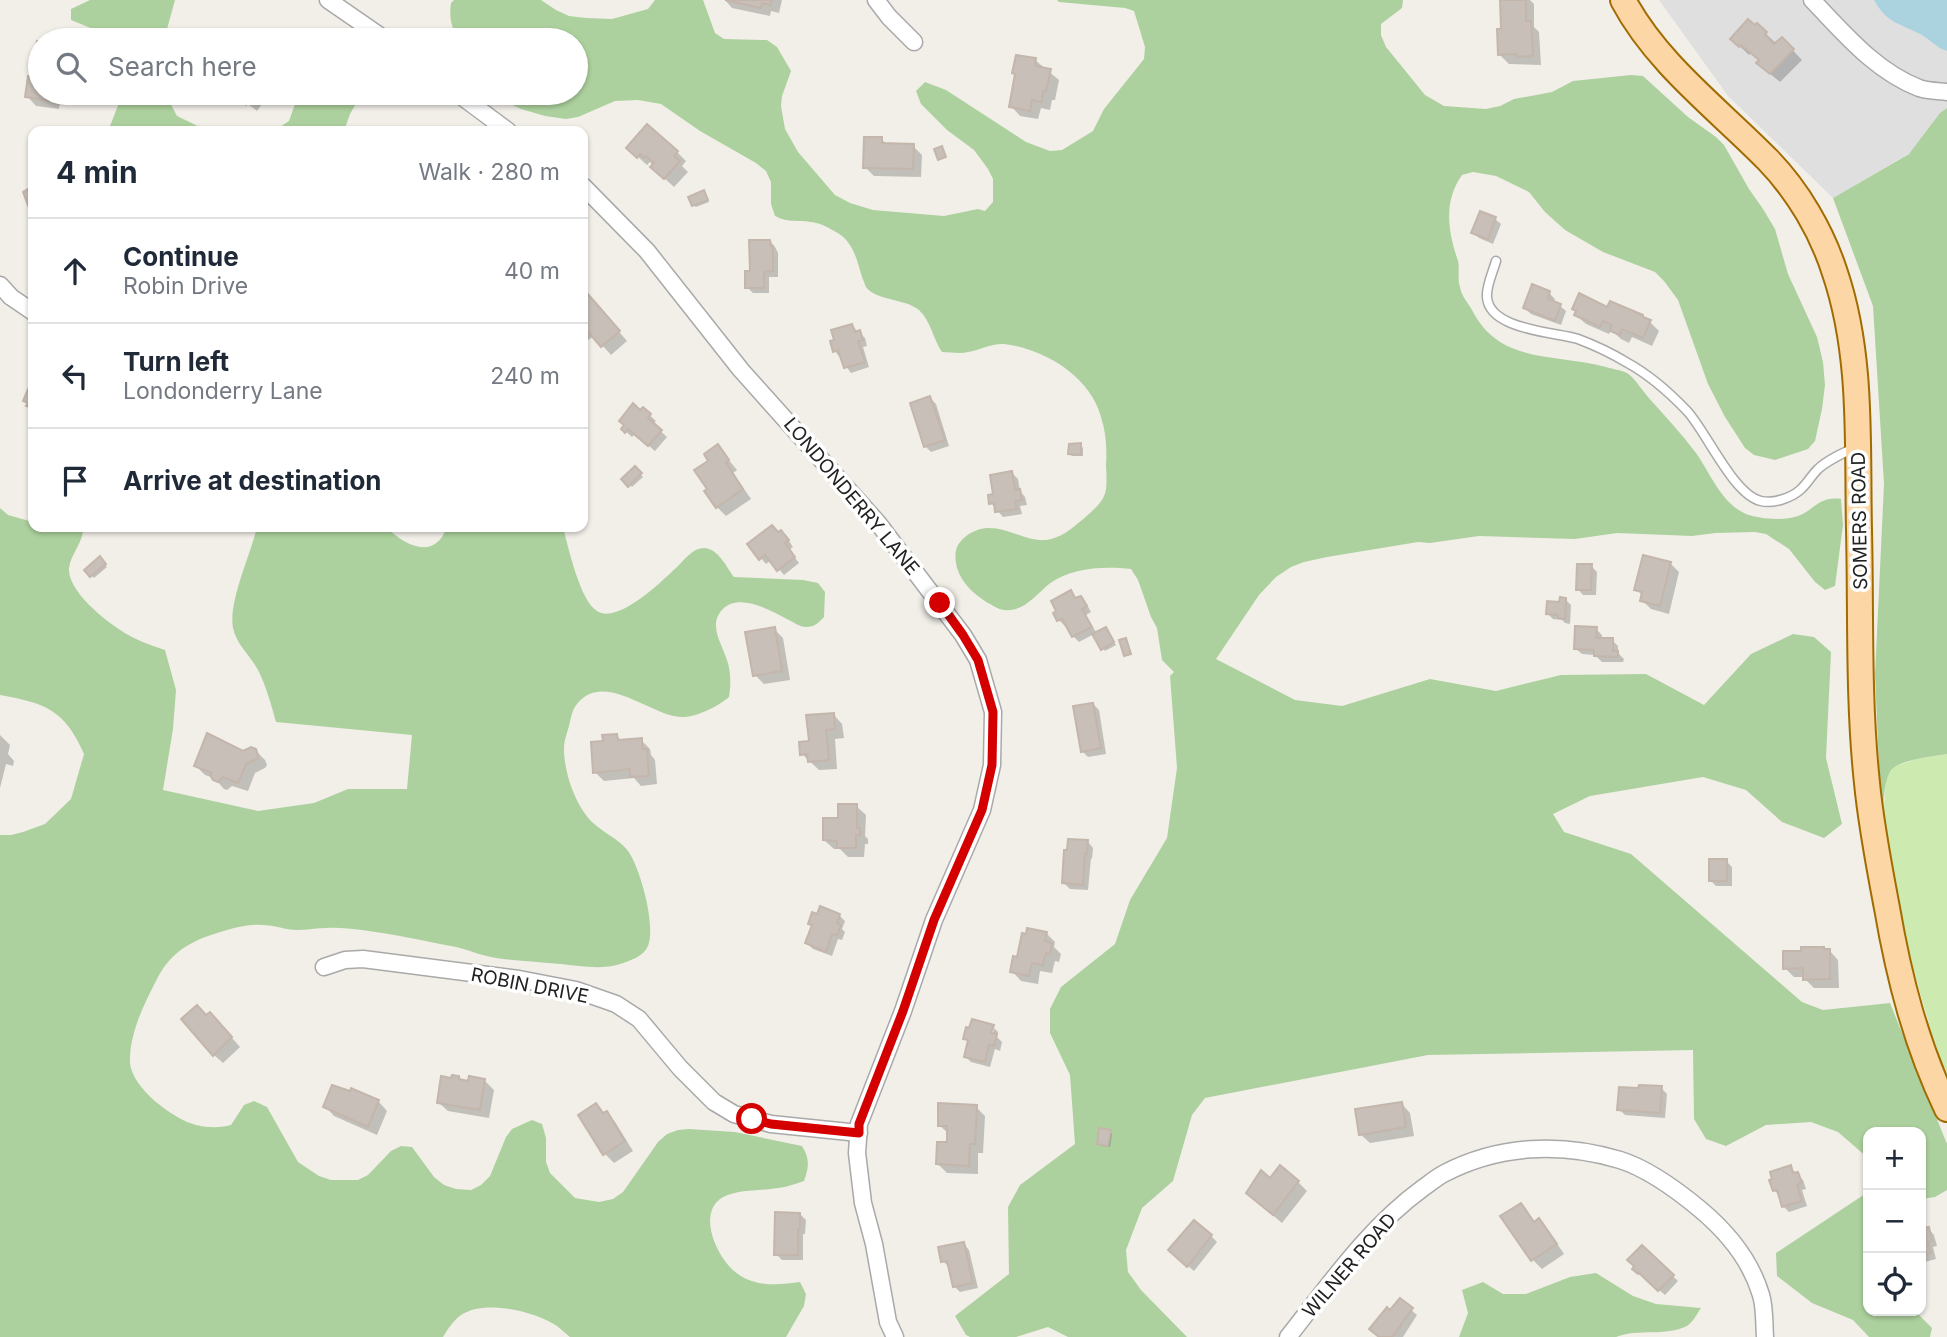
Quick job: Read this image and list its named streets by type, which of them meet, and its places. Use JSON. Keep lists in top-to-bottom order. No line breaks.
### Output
{"streets":{"main road":["SOMERS ROAD"],"street":["LONDONDERRY LANE","ROBIN DRIVE","WILNER ROAD"]},"crossings":[["LONDONDERRY LANE","ROBIN DRIVE"]],"page":{"search":"Search here","heading":["4 min","Walk · 280 m"],"list":[["Continue","Robin Drive","40 m"],["Turn left","Londonderry Lane","240 m"],"Arrive at destination"],"map_buttons":["+","−"]}}
